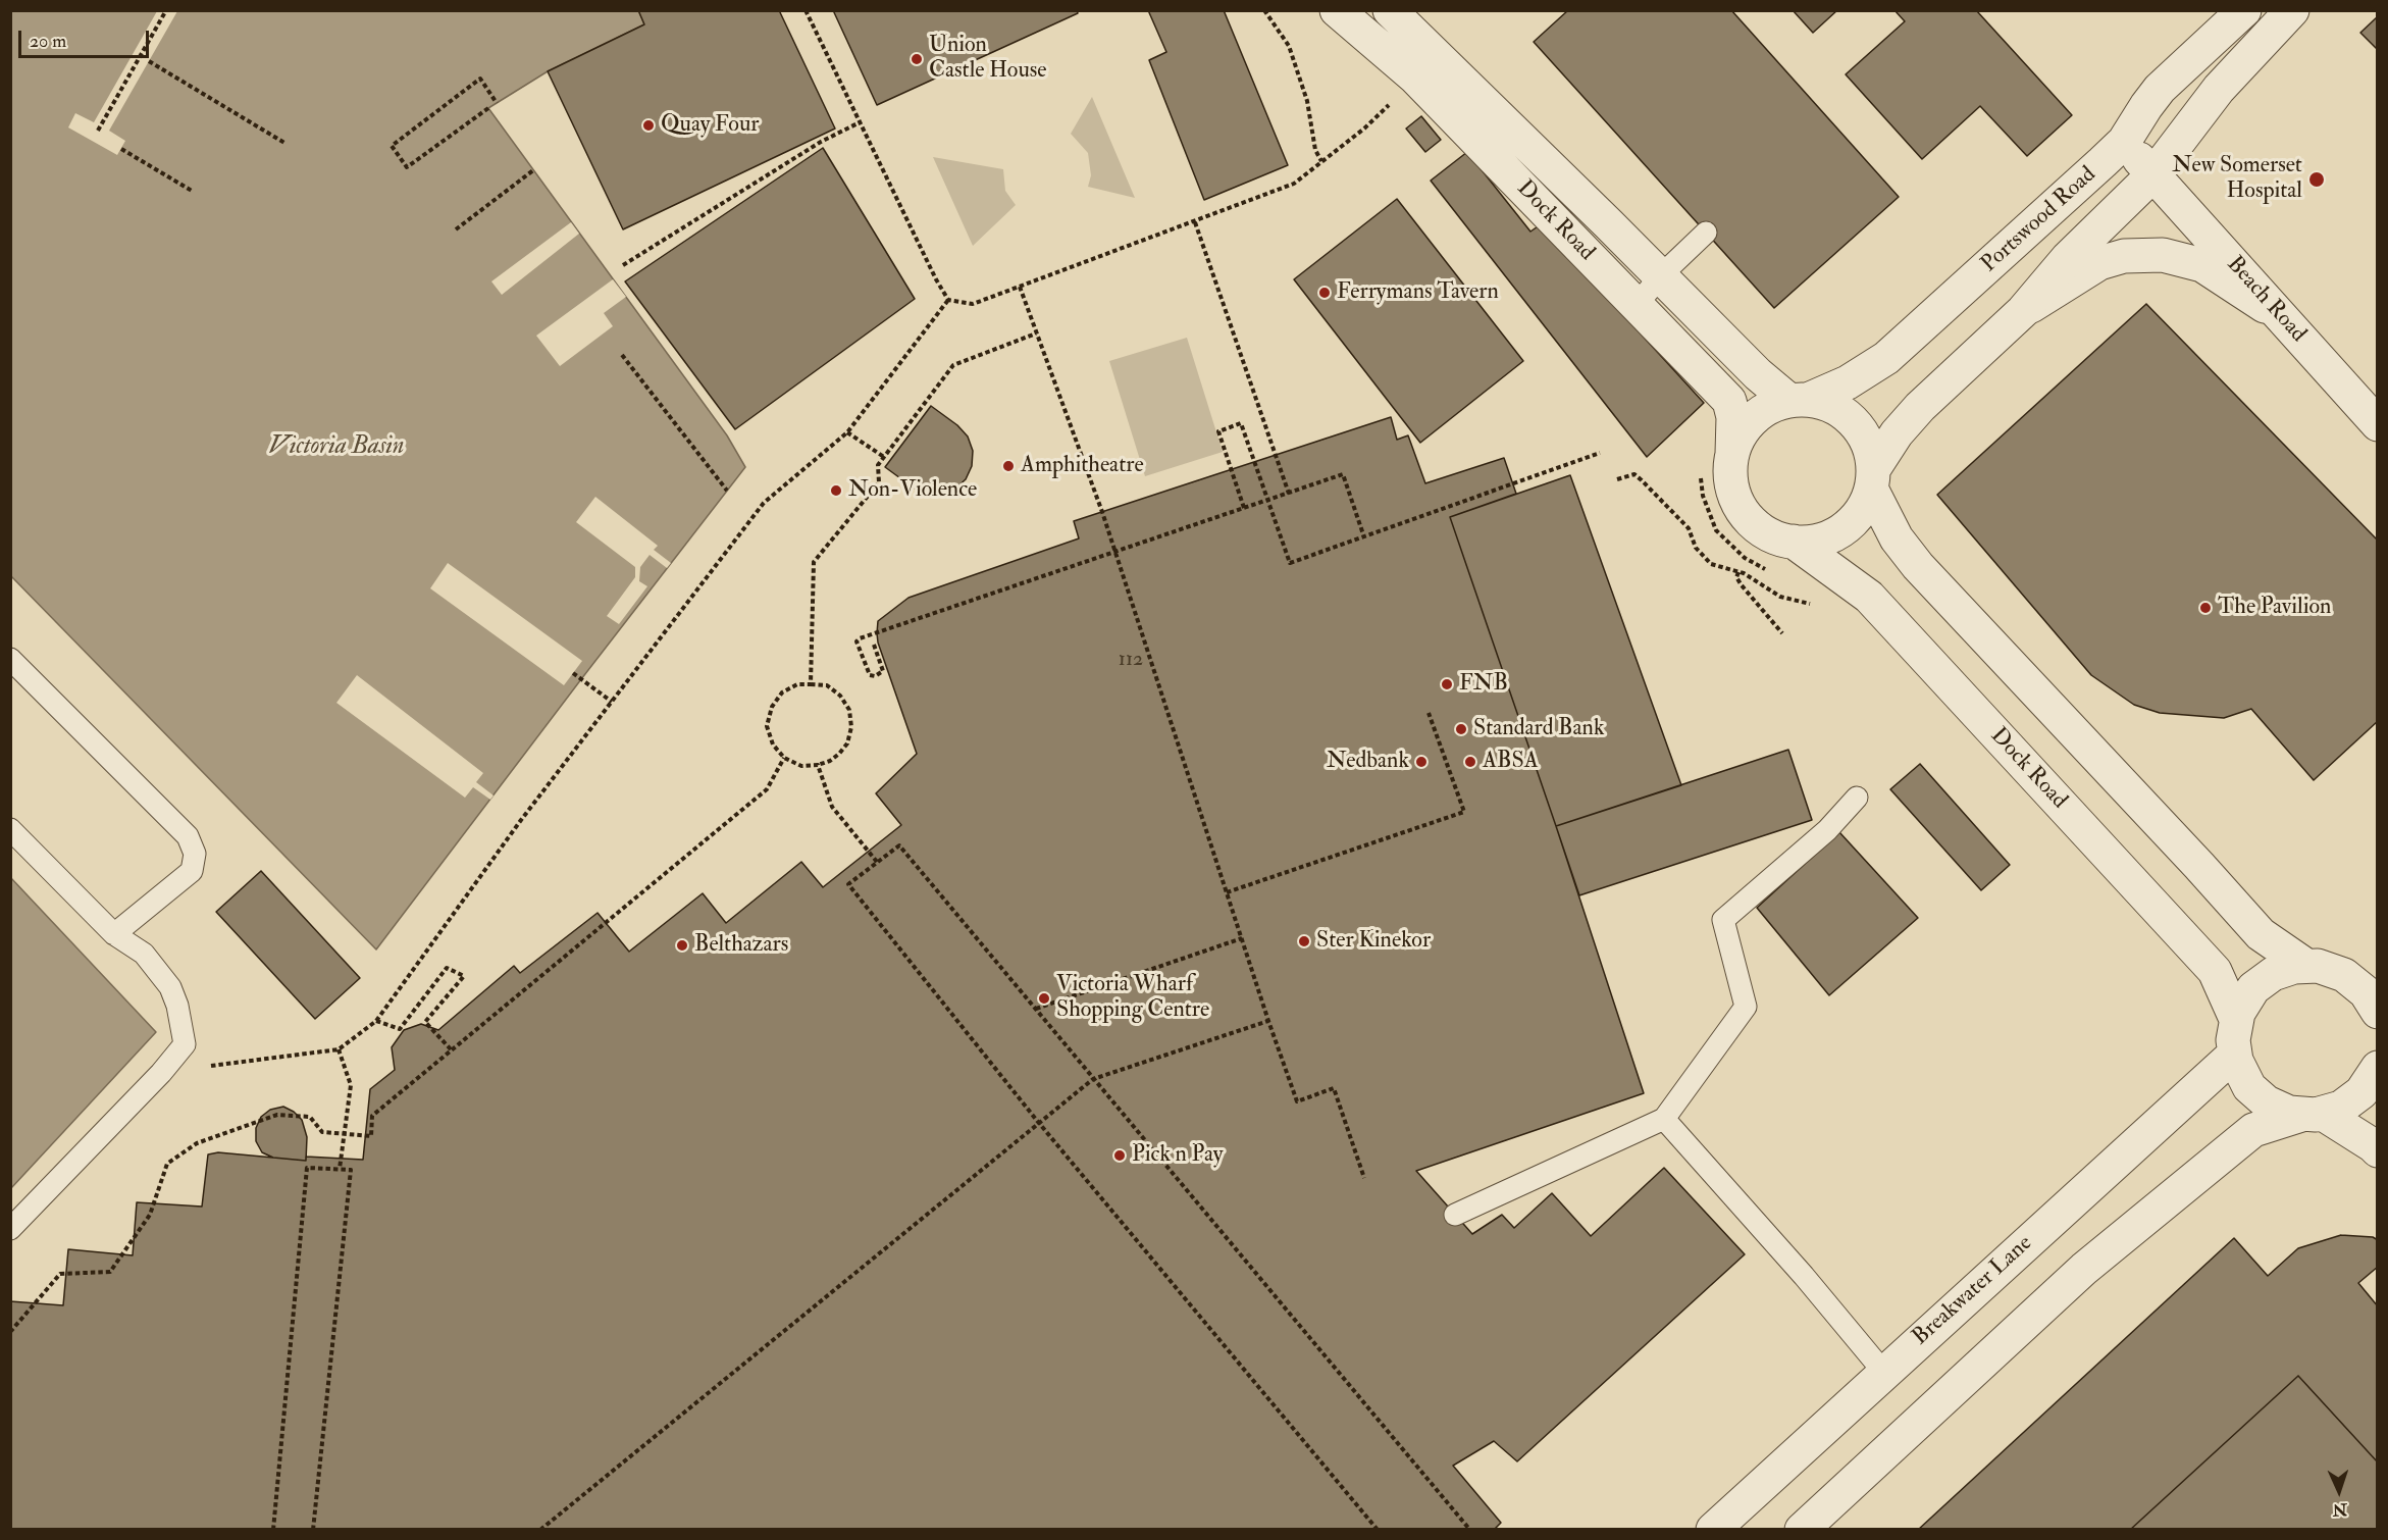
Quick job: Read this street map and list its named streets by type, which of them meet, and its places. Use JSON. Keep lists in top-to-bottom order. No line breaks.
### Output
{"streets":{"street":["Portswood Road","Dock Road","Beach Road","Breakwater Lane"]},"crossings":[["Portswood Road","Dock Road"],["Portswood Road","Beach Road"]],"water":["Victoria Basin"],"places":["Union Castle House","Quay Four","New Somerset Hospital","Ferrymans Tavern","Amphitheatre","Non-Violence","The Pavilion","FNB","Standard Bank","Nedbank","ABSA","Ster Kinekor","Belthazars","Victoria Wharf Shopping Centre","Pick n Pay"],"house_numbers":["112"],"scale_bar":"20 m","north":"bottom"}
